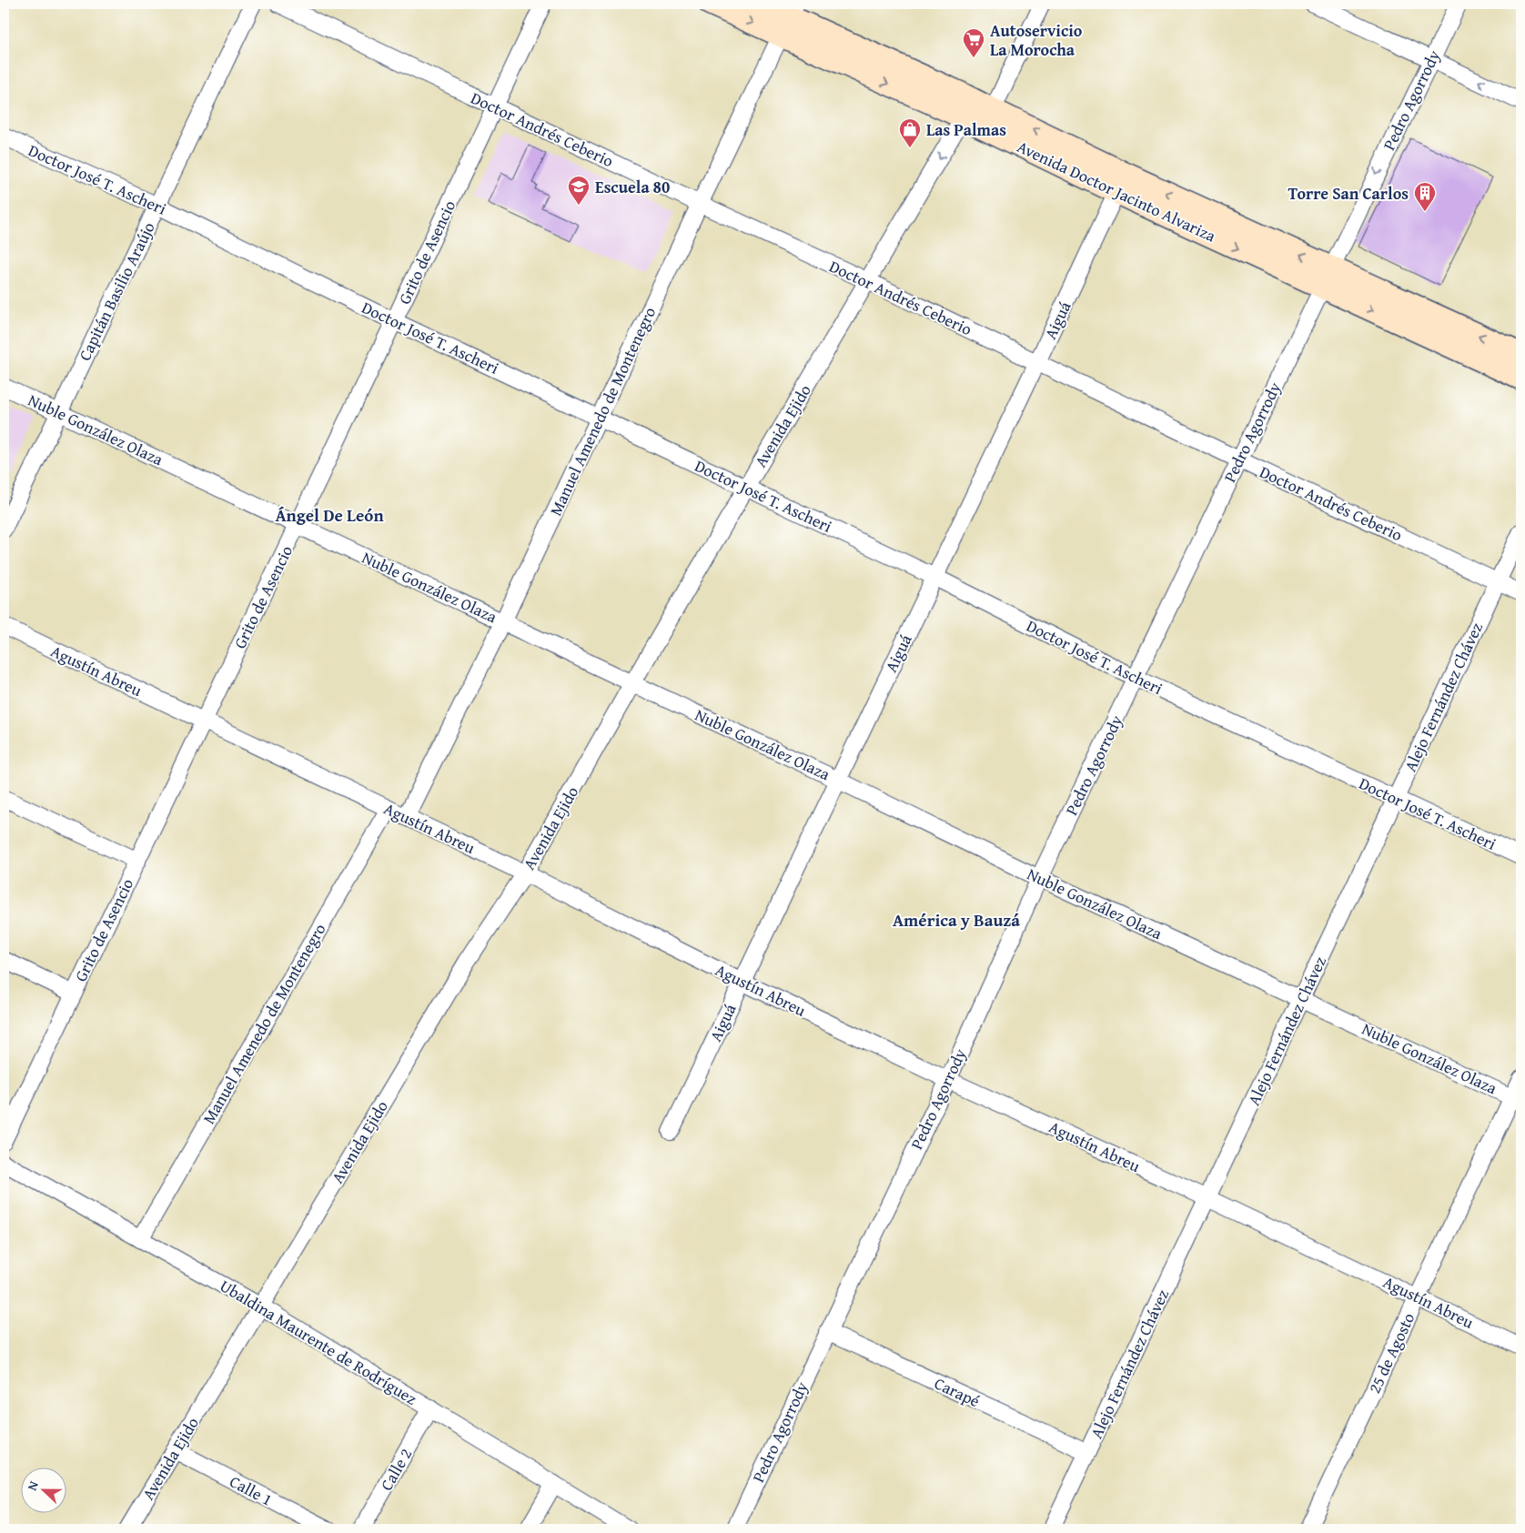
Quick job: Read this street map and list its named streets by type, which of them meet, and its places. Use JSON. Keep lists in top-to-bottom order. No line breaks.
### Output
{"streets":{"main road":["Avenida Doctor Jacinto Alvariza"],"street":["Pedro Agorrody","Doctor Andrés Ceberio","Doctor José T. Ascheri","Grito de Asencio","Capitán Basilio Araújo","Aiguá","Manuel Amenedo de Montenegro","Avenida Ejido","Nuble González Olaza","Agustín Abreu","Alejo Fernández Chávez","Ubaldina Maurente de Rodríguez","25 de Agosto","Carapé","Calle 2","Calle 1"]},"crossings":[["Pedro Agorrody","Doctor Andrés Ceberio"],["Pedro Agorrody","Doctor José T. Ascheri"],["Pedro Agorrody","Avenida Doctor Jacinto Alvariza"],["Pedro Agorrody","Nuble González Olaza"],["Pedro Agorrody","Agustín Abreu"],["Pedro Agorrody","Carapé"],["Doctor Andrés Ceberio","Grito de Asencio"],["Doctor Andrés Ceberio","Aiguá"],["Doctor Andrés Ceberio","Manuel Amenedo de Montenegro"],["Doctor Andrés Ceberio","Avenida Ejido"],["Doctor Andrés Ceberio","Alejo Fernández Chávez"],["Doctor José T. Ascheri","Grito de Asencio"],["Doctor José T. Ascheri","Capitán Basilio Araújo"],["Doctor José T. Ascheri","Aiguá"],["Doctor José T. Ascheri","Manuel Amenedo de Montenegro"],["Doctor José T. Ascheri","Avenida Ejido"],["Doctor José T. Ascheri","Alejo Fernández Chávez"],["Avenida Doctor Jacinto Alvariza","Aiguá"],["Avenida Doctor Jacinto Alvariza","Manuel Amenedo de Montenegro"],["Avenida Doctor Jacinto Alvariza","Avenida Ejido"],["Grito de Asencio","Nuble González Olaza"],["Grito de Asencio","Agustín Abreu"],["Capitán Basilio Araújo","Nuble González Olaza"],["Aiguá","Nuble González Olaza"],["Aiguá","Agustín Abreu"],["Manuel Amenedo de Montenegro","Nuble González Olaza"],["Manuel Amenedo de Montenegro","Agustín Abreu"],["Manuel Amenedo de Montenegro","Ubaldina Maurente de Rodríguez"],["Avenida Ejido","Nuble González Olaza"],["Avenida Ejido","Agustín Abreu"],["Avenida Ejido","Ubaldina Maurente de Rodríguez"],["Avenida Ejido","Calle 1"],["Nuble González Olaza","Alejo Fernández Chávez"],["Nuble González Olaza","25 de Agosto"],["Agustín Abreu","Alejo Fernández Chávez"],["Agustín Abreu","25 de Agosto"],["Alejo Fernández Chávez","Carapé"],["Ubaldina Maurente de Rodríguez","Calle 2"]],"districts":["Ángel De León","América y Bauzá"],"places":{"supermarket":["Autoservicio La Morocha"],"shop":["Las Palmas"],"school or university":["Escuela 80"],"building":["Torre San Carlos"]},"north":"left"}
